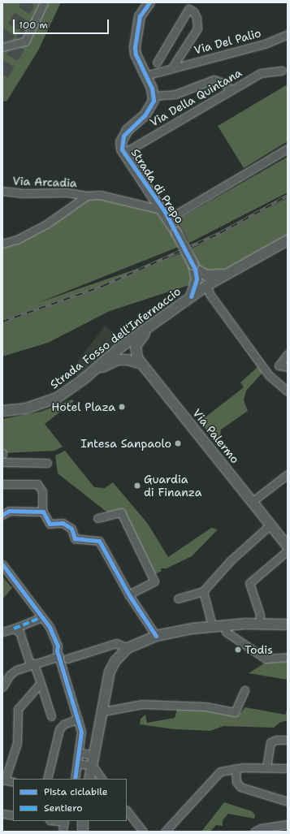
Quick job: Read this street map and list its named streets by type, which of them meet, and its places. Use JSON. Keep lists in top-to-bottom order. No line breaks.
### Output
{"streets":{"main road":["Strada di Prepo","Strada Fosso dell'Infernaccio","Via Palermo"],"street":["Via Del Palio","Via Della Quintana","Via Arcadia"]},"crossings":[["Via Della Quintana","Strada di Prepo"],["Via Arcadia","Strada di Prepo"],["Strada di Prepo","Strada Fosso dell'Infernaccio"],["Strada Fosso dell'Infernaccio","Via Palermo"]],"places":["Hotel Plaza","Intesa Sanpaolo","Guardia di Finanza","Todis"],"legend":["Pista ciclabile","Sentiero"],"scale_bar":"100 m"}
